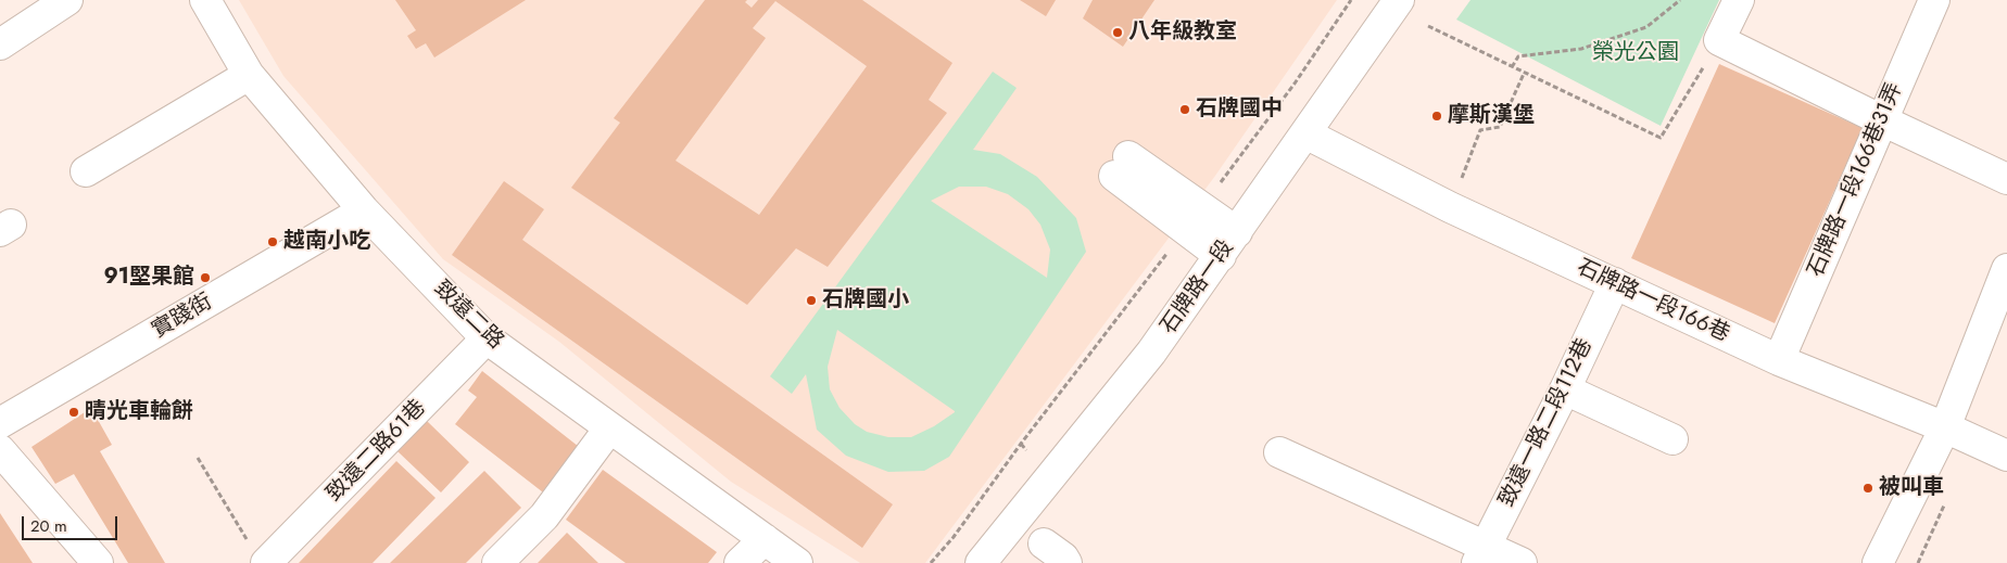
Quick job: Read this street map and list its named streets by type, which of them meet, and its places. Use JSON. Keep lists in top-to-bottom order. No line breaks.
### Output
{"streets":{"street":["石牌路一段166巷31弄","石牌路一段","石牌路一段166巷","致遠二路","實踐街","致遠一路二段112巷","致遠二路61巷"]},"crossings":[["石牌路一段166巷31弄","石牌路一段166巷"],["石牌路一段","石牌路一段166巷"],["石牌路一段166巷","致遠一路二段112巷"],["致遠二路","實踐街"],["致遠二路","致遠二路61巷"]],"parks":["榮光公園"],"places":["八年級教室","石牌國中","摩斯漢堡","越南小吃","91堅果館","石牌國小","晴光車輪餅","被叫車"],"scale_bar":"20 m"}
